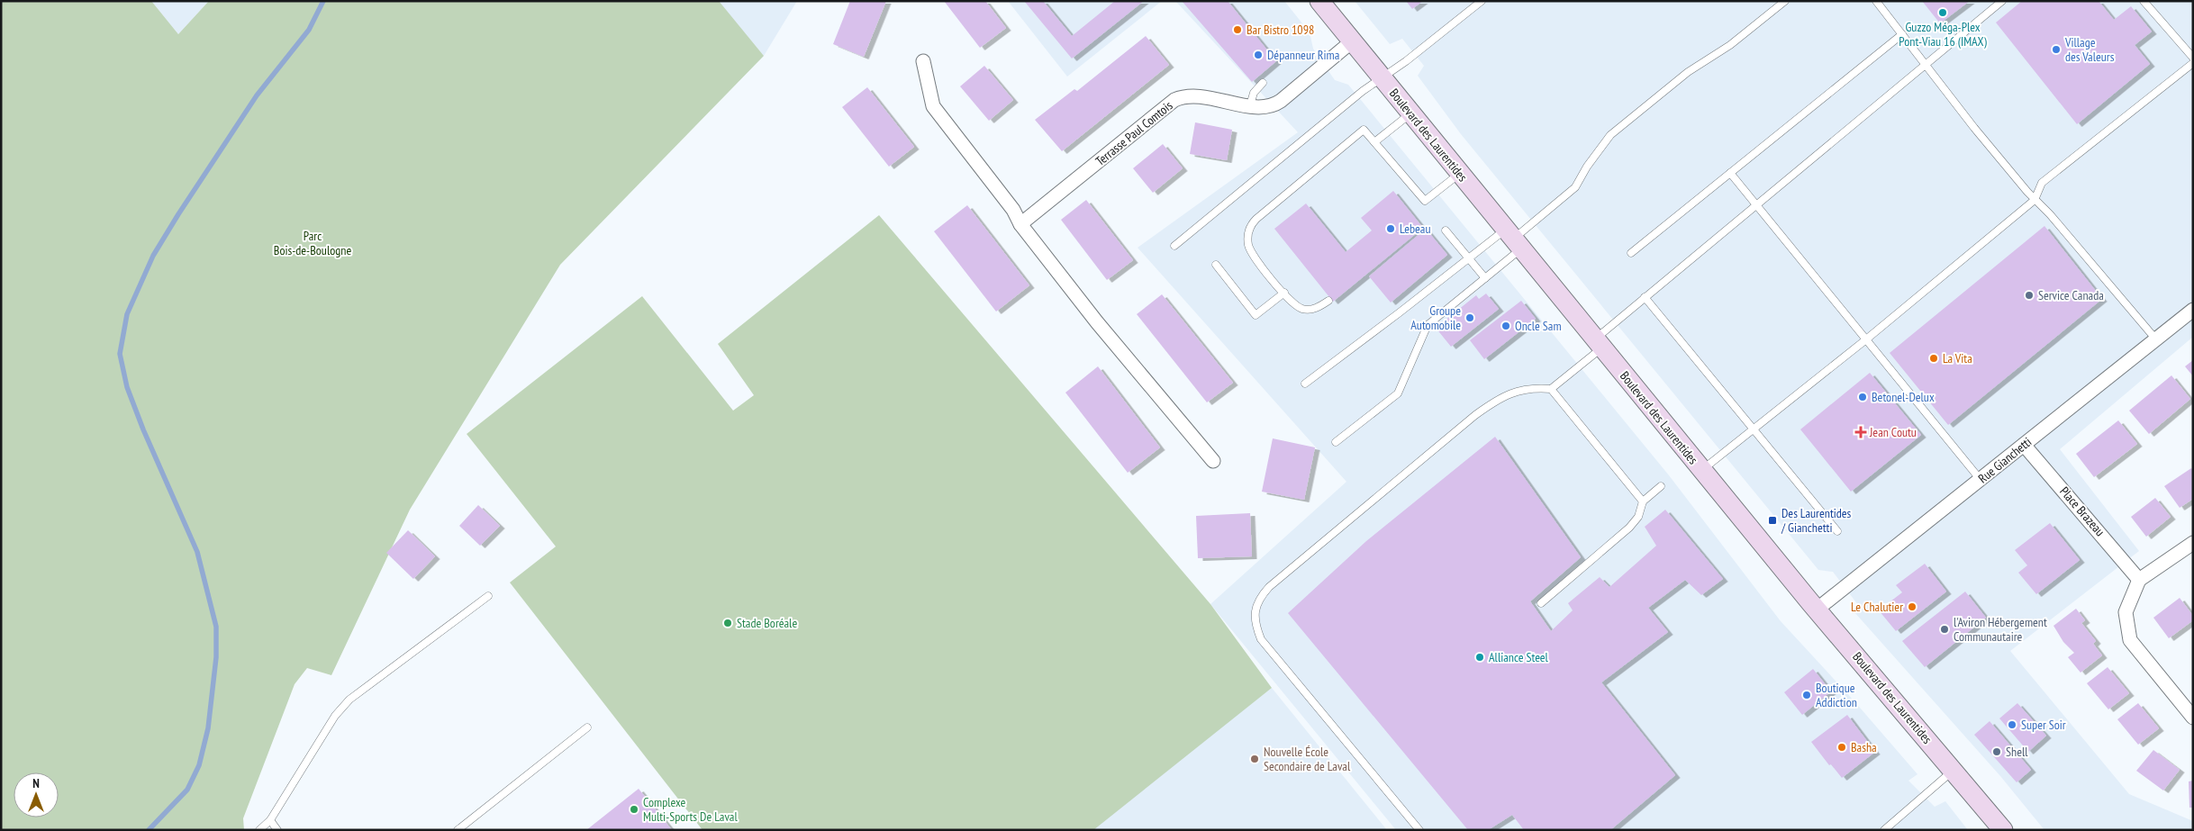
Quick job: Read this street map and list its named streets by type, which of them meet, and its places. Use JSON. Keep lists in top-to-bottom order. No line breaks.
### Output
{"streets":{"main road":["Boulevard des Laurentides"],"street":["Terrasse Paul Comtois","Rue Gianchetti","Place Brazeau"]},"crossings":[["Terrasse Paul Comtois","Boulevard des Laurentides"],["Boulevard des Laurentides","Rue Gianchetti"],["Rue Gianchetti","Place Brazeau"]],"parks":["Parc Bois-de-Boulogne"],"places":{"other":["Guzzo Méga-Plex Pont-Viau 16 (IMAX)","Bar Bistro 1098","Village des Valeurs","Dépanneur Rima","Lebeau","Service Canada","Groupe Automobile","Oncle Sam","La Vita","Betonel-Delux","Le Chalutier","Stade Boréale","l'Aviron Hébergement Communautaire","Alliance Steel","Boutique Addiction","Super Soir","Basha","Shell","Nouvelle École Secondaire de Laval","Complexe Multi-Sports De Laval"],"health":["Jean Coutu"],"transit":["Des Laurentides / Gianchetti"]},"north":"top"}
